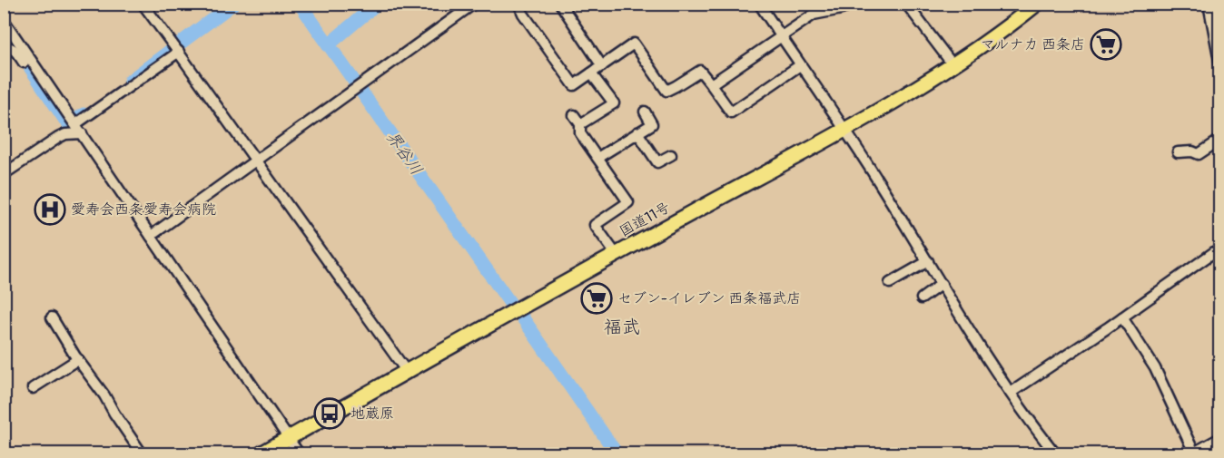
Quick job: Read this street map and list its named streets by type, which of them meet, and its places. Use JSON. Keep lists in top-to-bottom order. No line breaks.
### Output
{"streets":{"highway":["国道11号"]},"districts":["福武"],"water":["界谷川"],"places":{"supermarket":["マルナカ 西条店","セブン-イレブン 西条福武店"],"hospital":["愛寿会西条愛寿会病院"],"bus stop":["地蔵原"]}}
